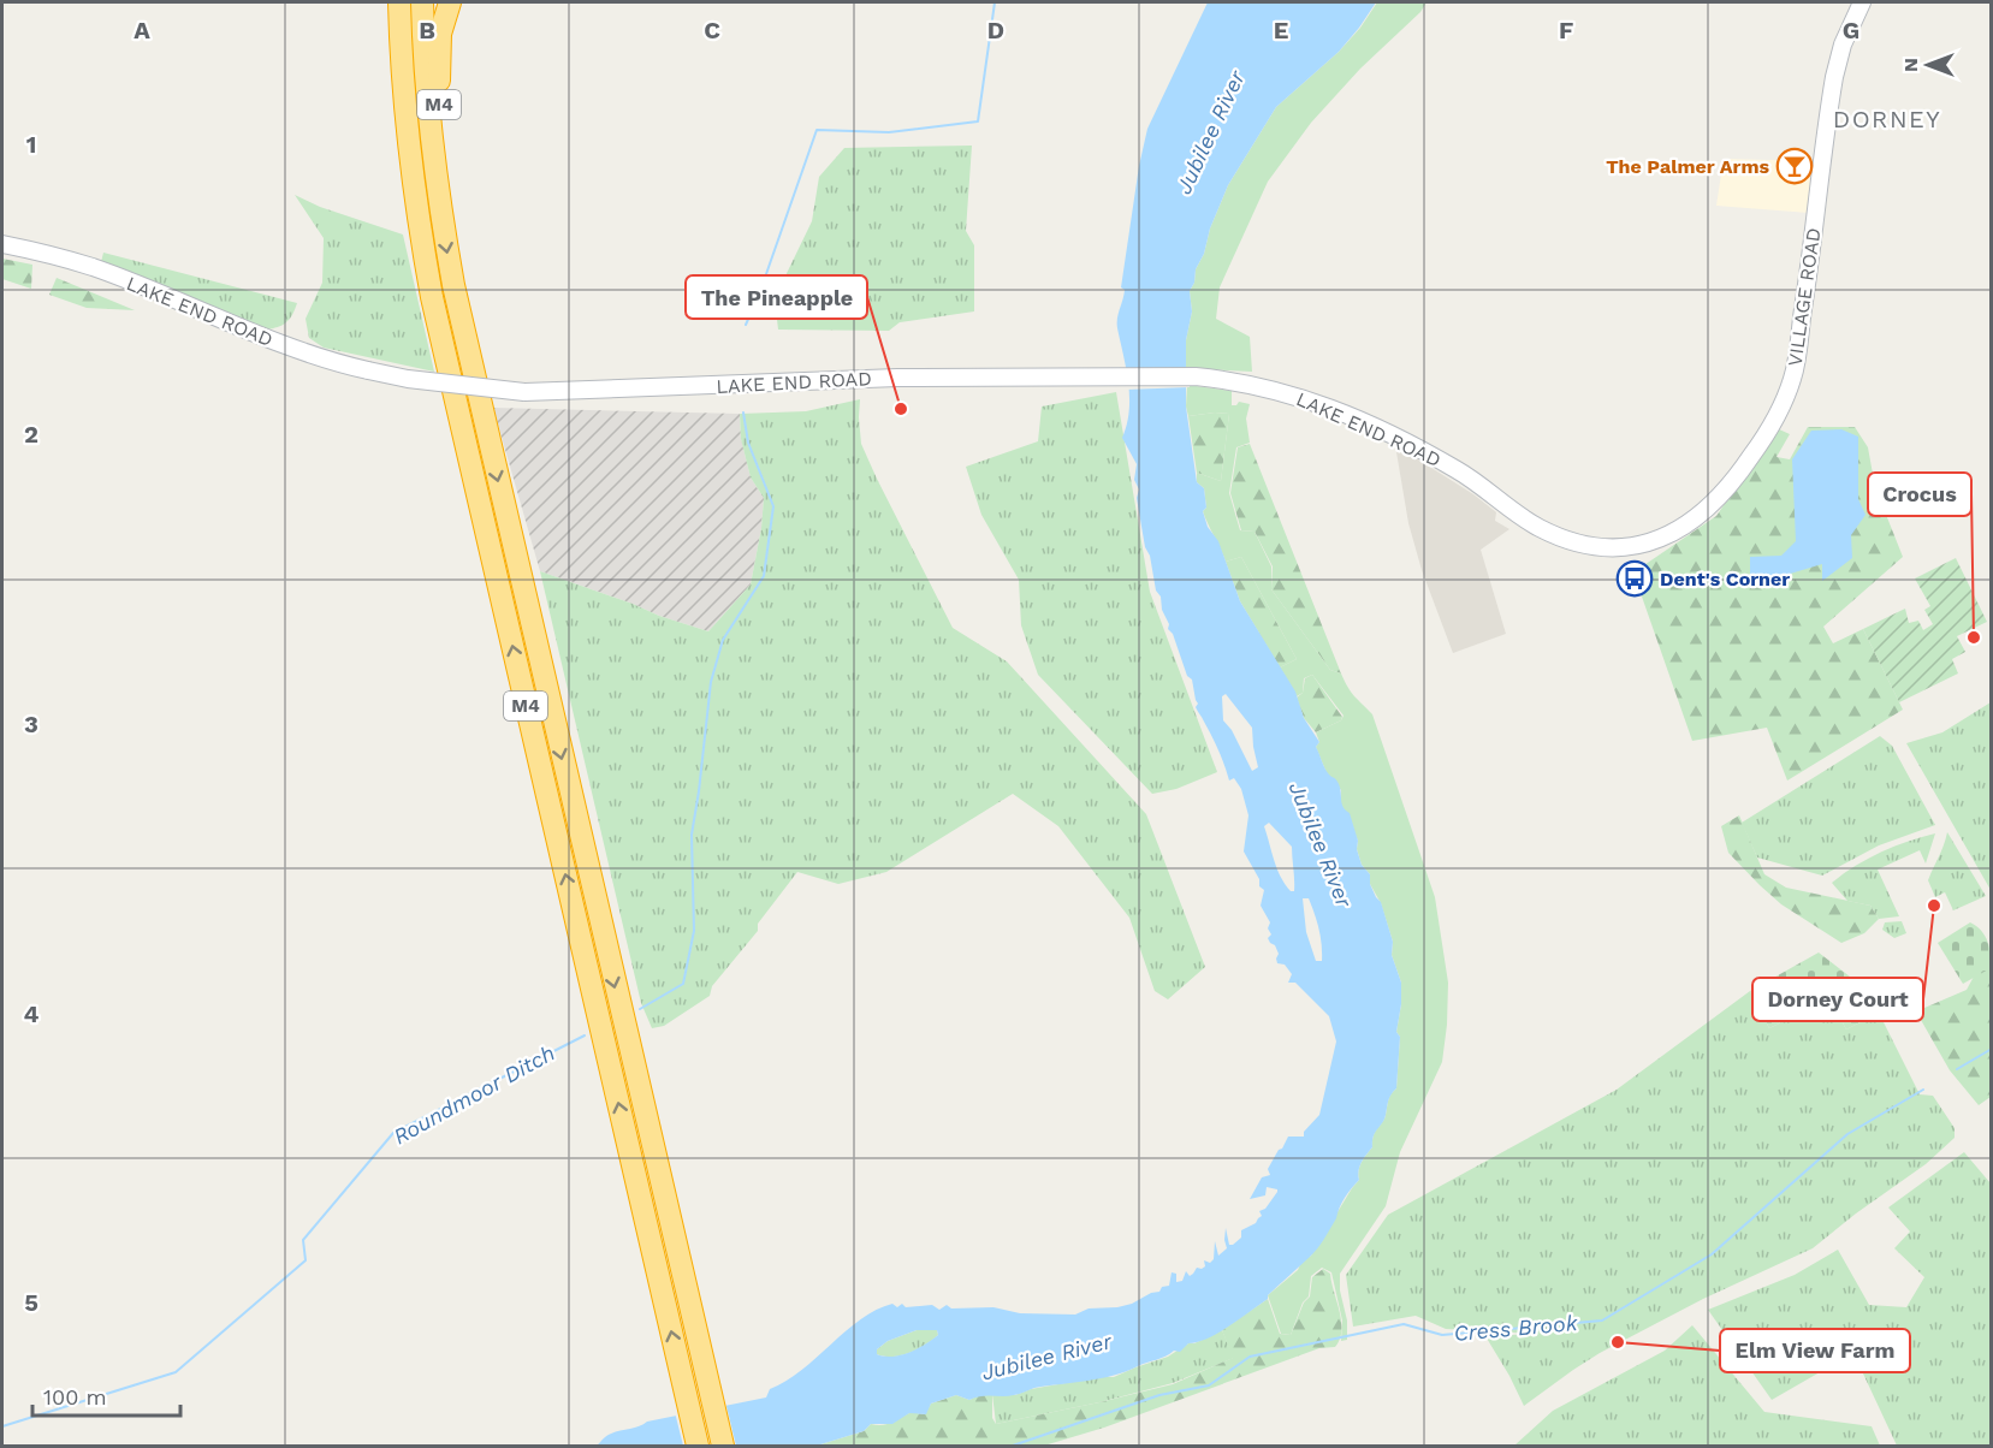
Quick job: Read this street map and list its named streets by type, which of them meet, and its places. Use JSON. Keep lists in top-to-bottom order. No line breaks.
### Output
{"streets":{"highway":["M4"],"main road":["VILLAGE ROAD","LAKE END ROAD"]},"crossings":[["VILLAGE ROAD","LAKE END ROAD"]],"districts":["DORNEY"],"water":["Jubilee River","Roundmoor Ditch","Cress Brook"],"places":{"bar":["The Palmer Arms"],"other":["The Pineapple","Crocus","Dorney Court","Elm View Farm"],"bus stop":["Dent's Corner"]},"scale_bar":"100 m","north":"left","grid":{"columns":["A","B","C","D","E","F","G"],"rows":["1","2","3","4","5"]}}
